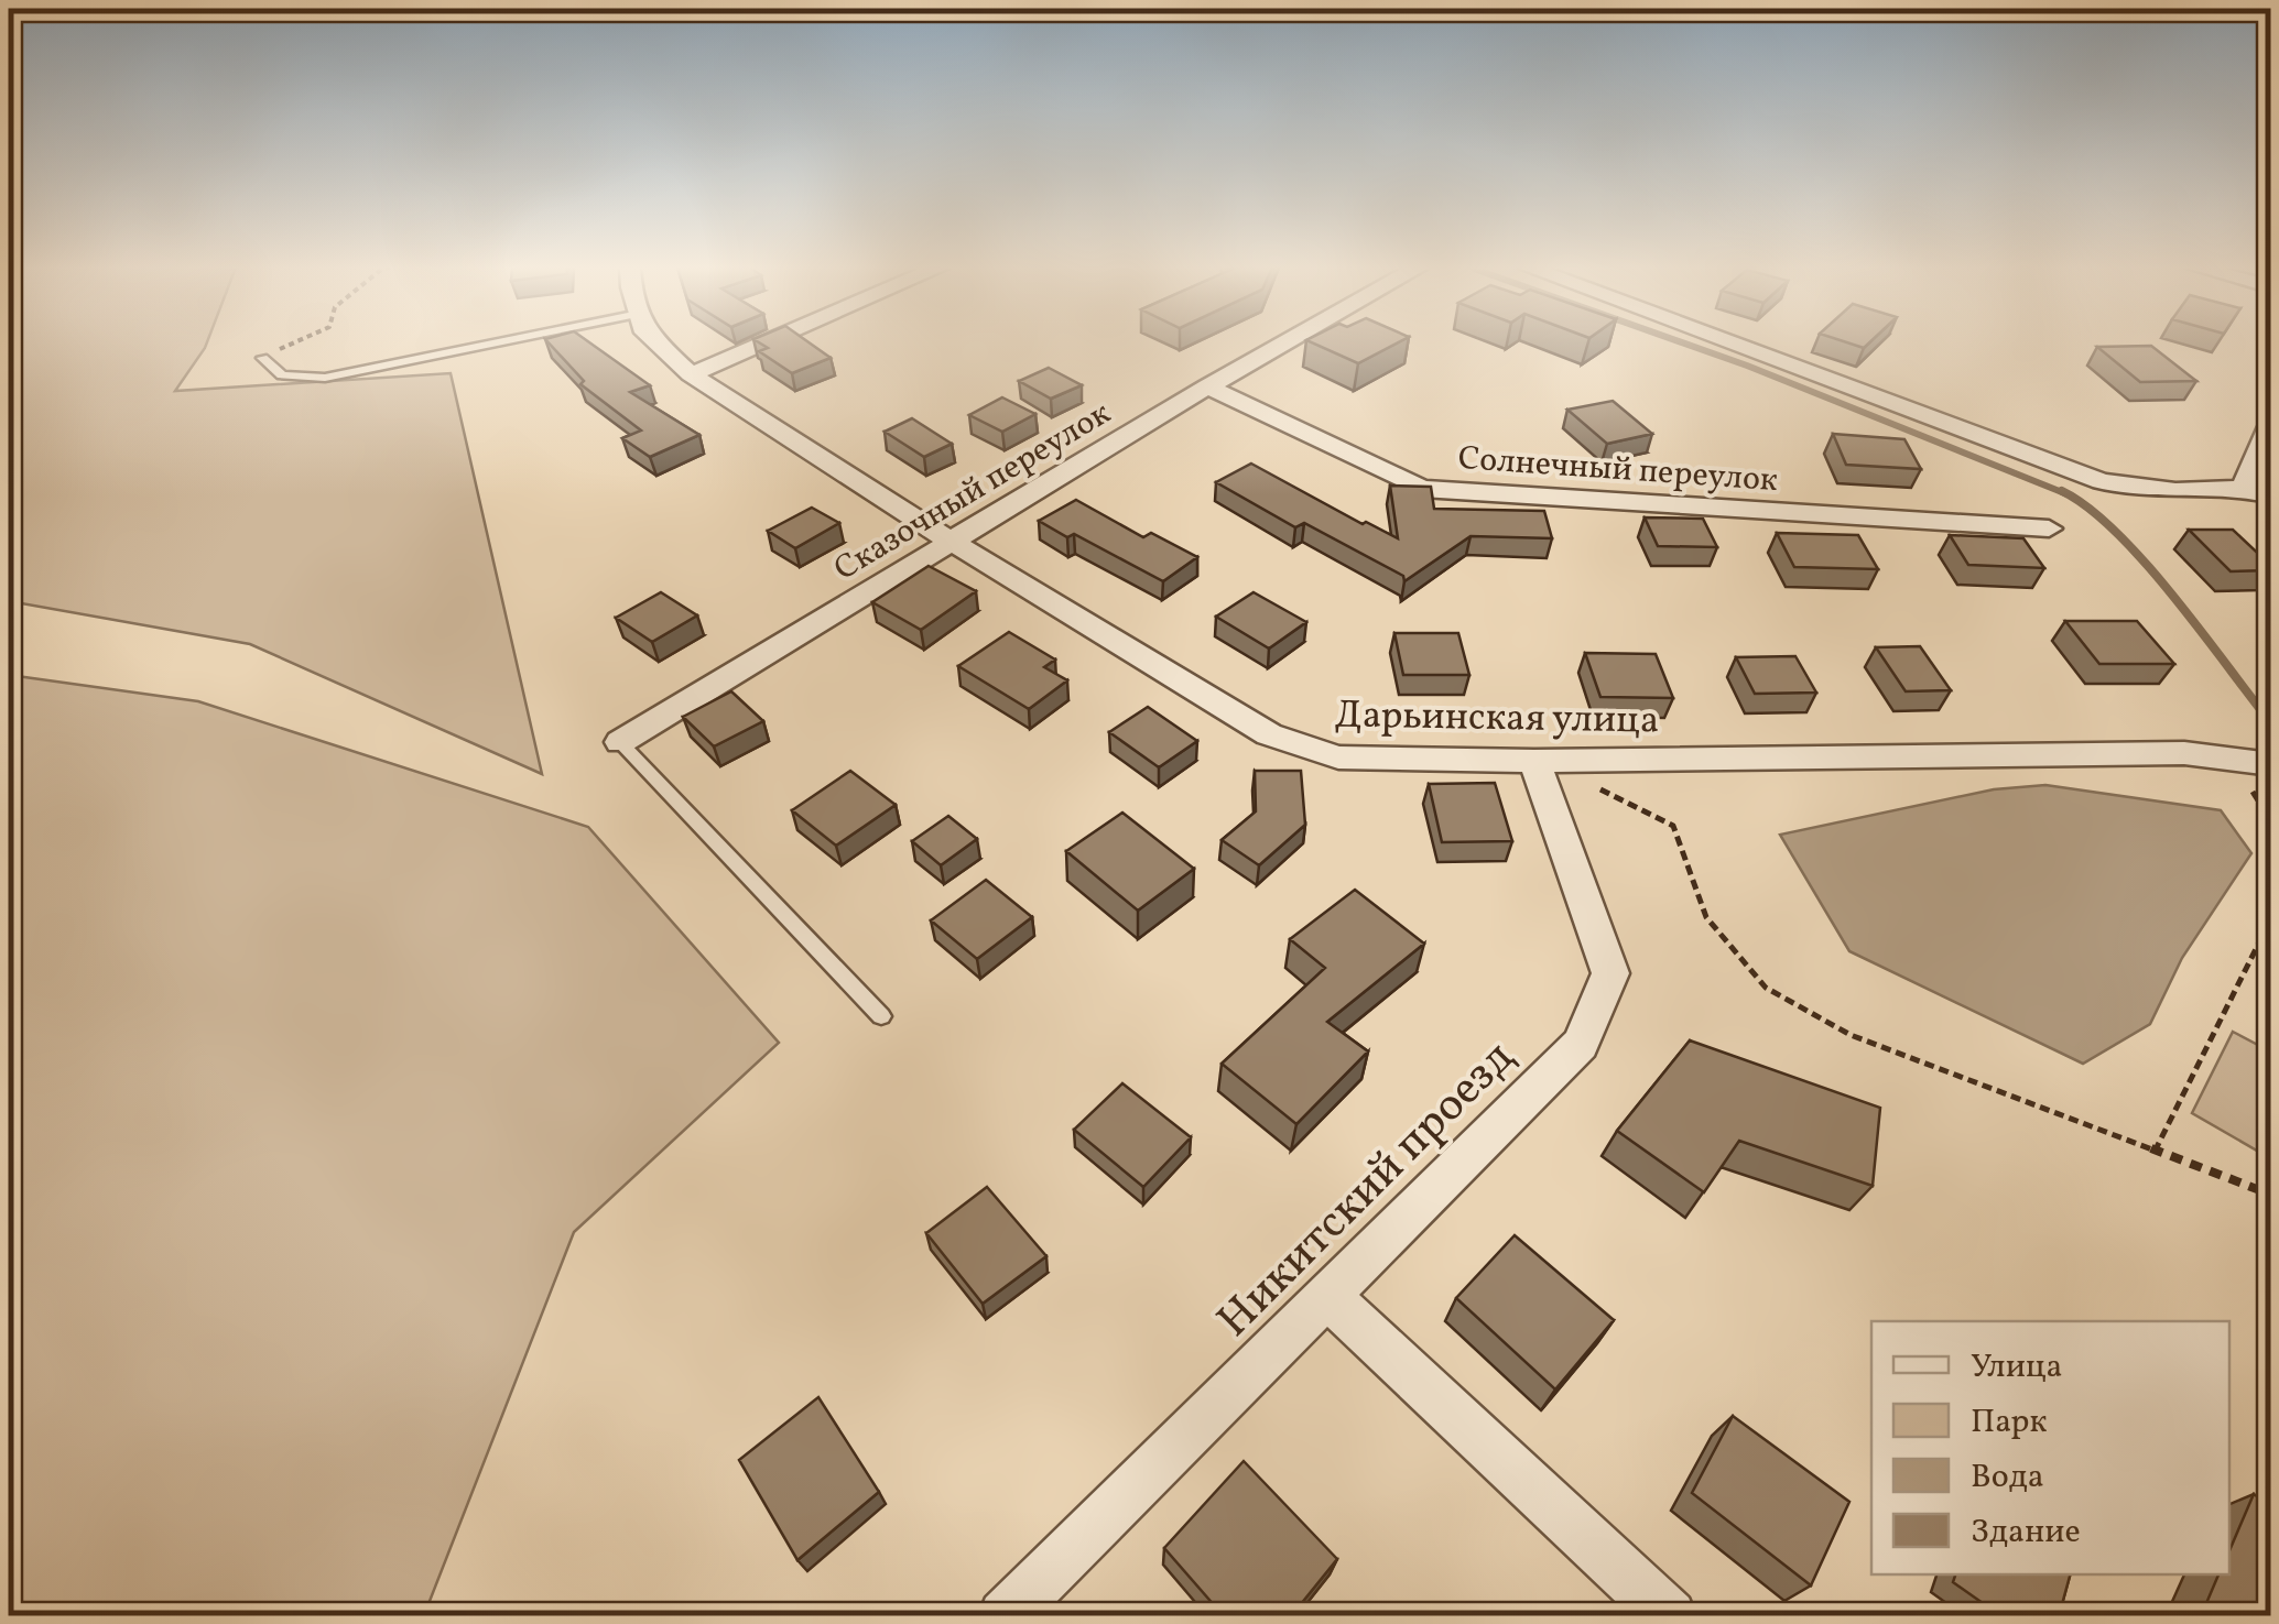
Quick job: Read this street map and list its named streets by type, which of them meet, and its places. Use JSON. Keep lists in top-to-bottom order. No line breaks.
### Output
{"streets":{"street":["Солнечный переулок","Сказочный переулок","Дарьинская улица","Никитский проезд"]},"crossings":[["Солнечный переулок","Сказочный переулок"],["Сказочный переулок","Дарьинская улица"],["Дарьинская улица","Никитский проезд"]],"legend":["Улица","Парк","Вода","Здание"]}
